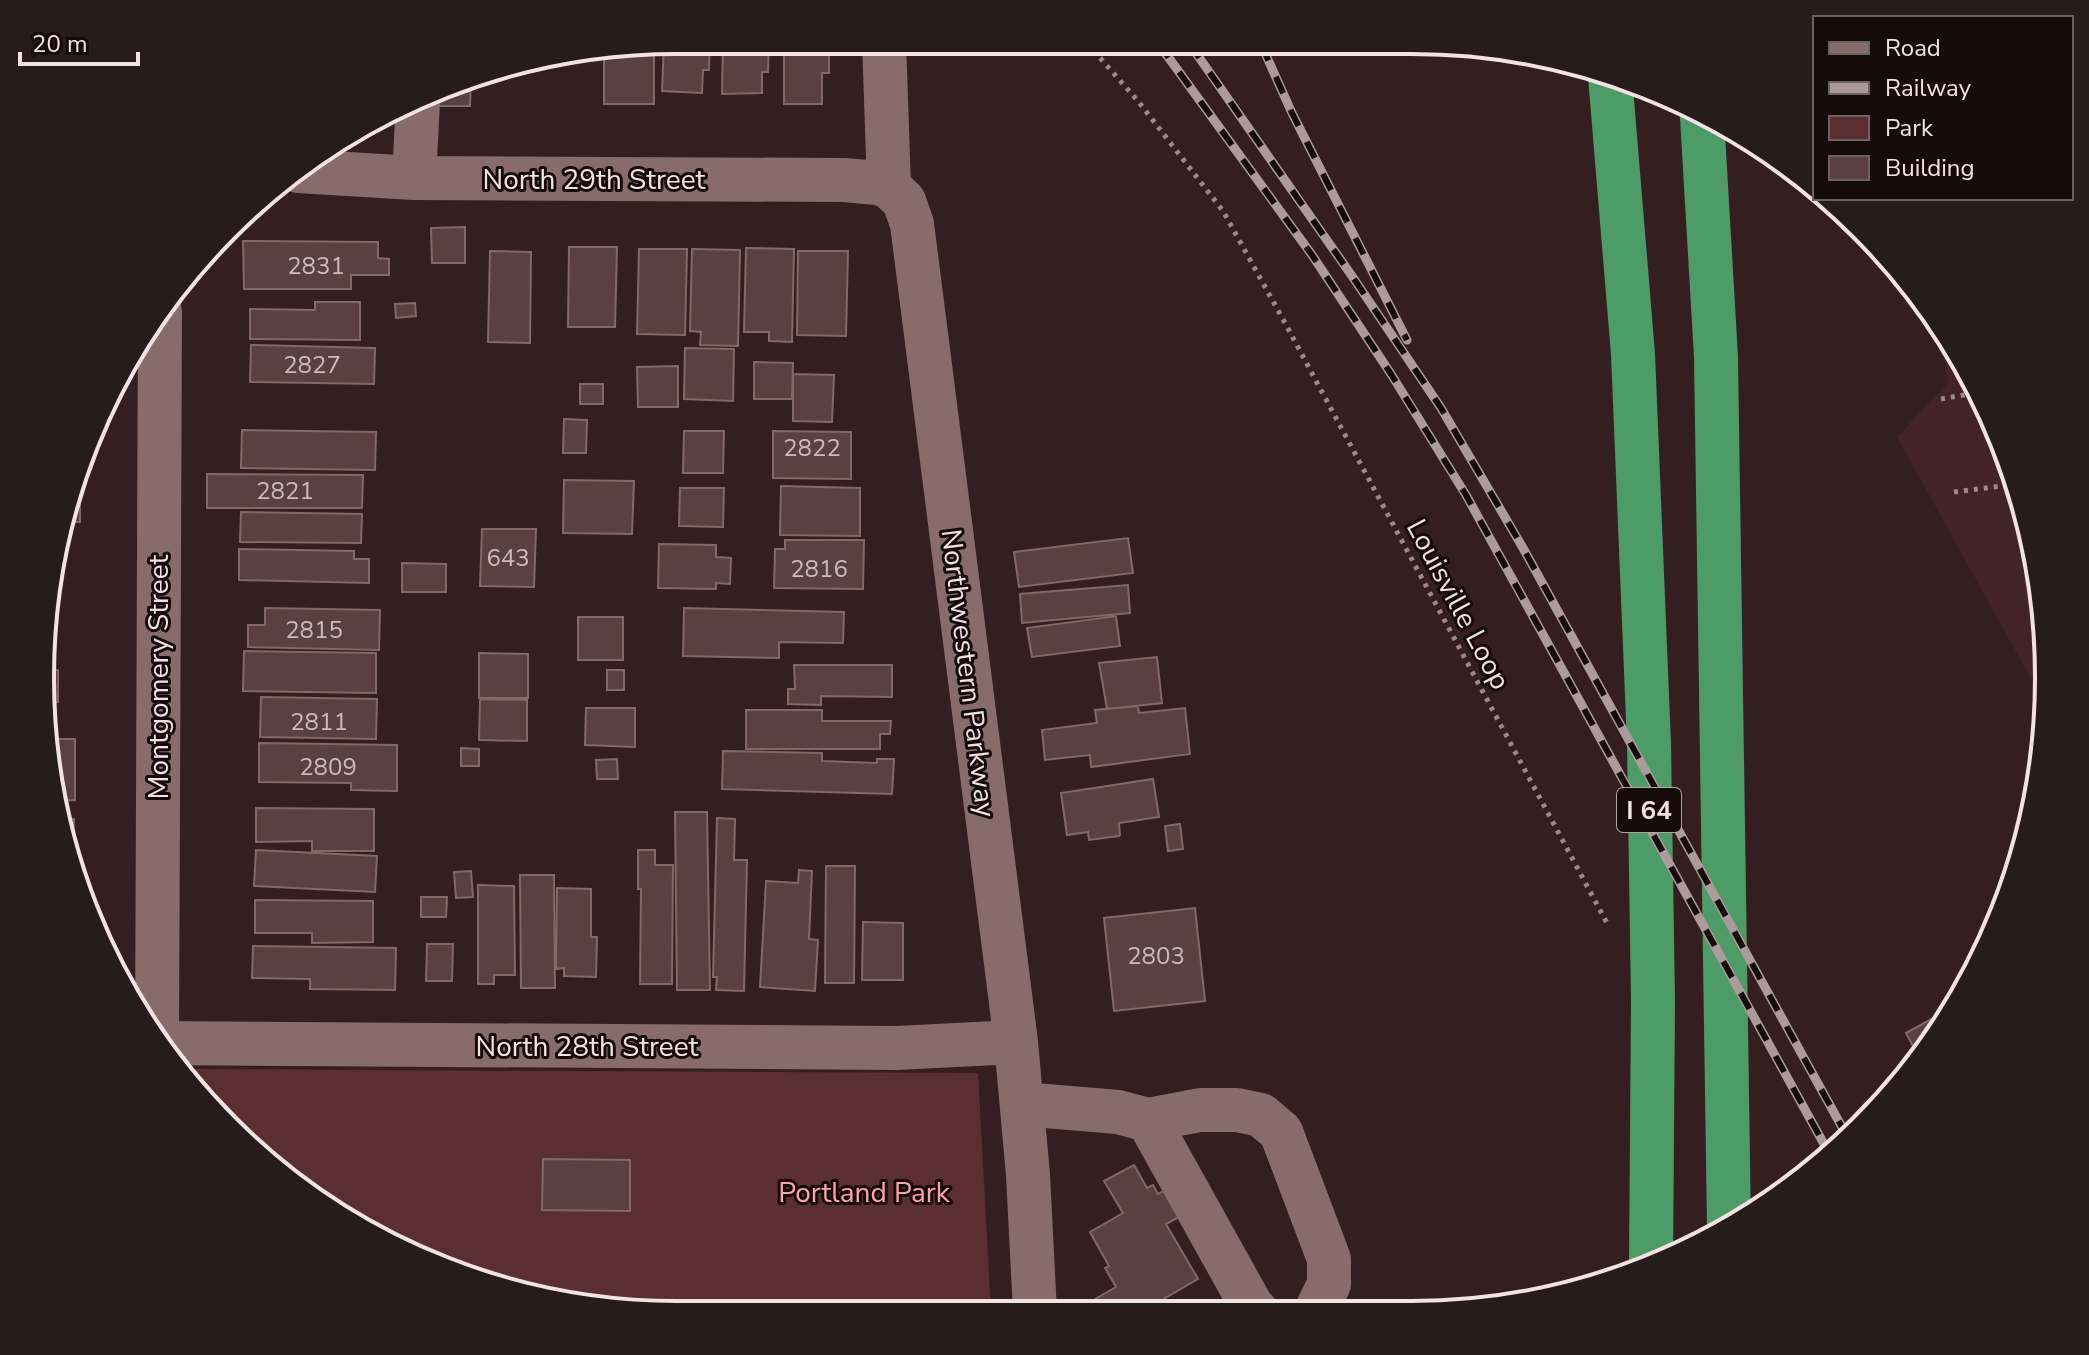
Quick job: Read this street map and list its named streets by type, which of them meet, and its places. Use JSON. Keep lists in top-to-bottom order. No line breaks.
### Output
{"streets":{"highway":["I 64"],"street":["North 29th Street","Northwestern Parkway","Montgomery Street","North 28th Street"],"path":["Louisville Loop"]},"crossings":[["North 29th Street","Northwestern Parkway"],["Northwestern Parkway","North 28th Street"]],"parks":["Portland Park"],"house_numbers":["2831","2827","2822","2821","643","2816","2815","2811","2809","2803"],"legend":["Road","Railway","Park","Building"],"scale_bar":"20 m"}
